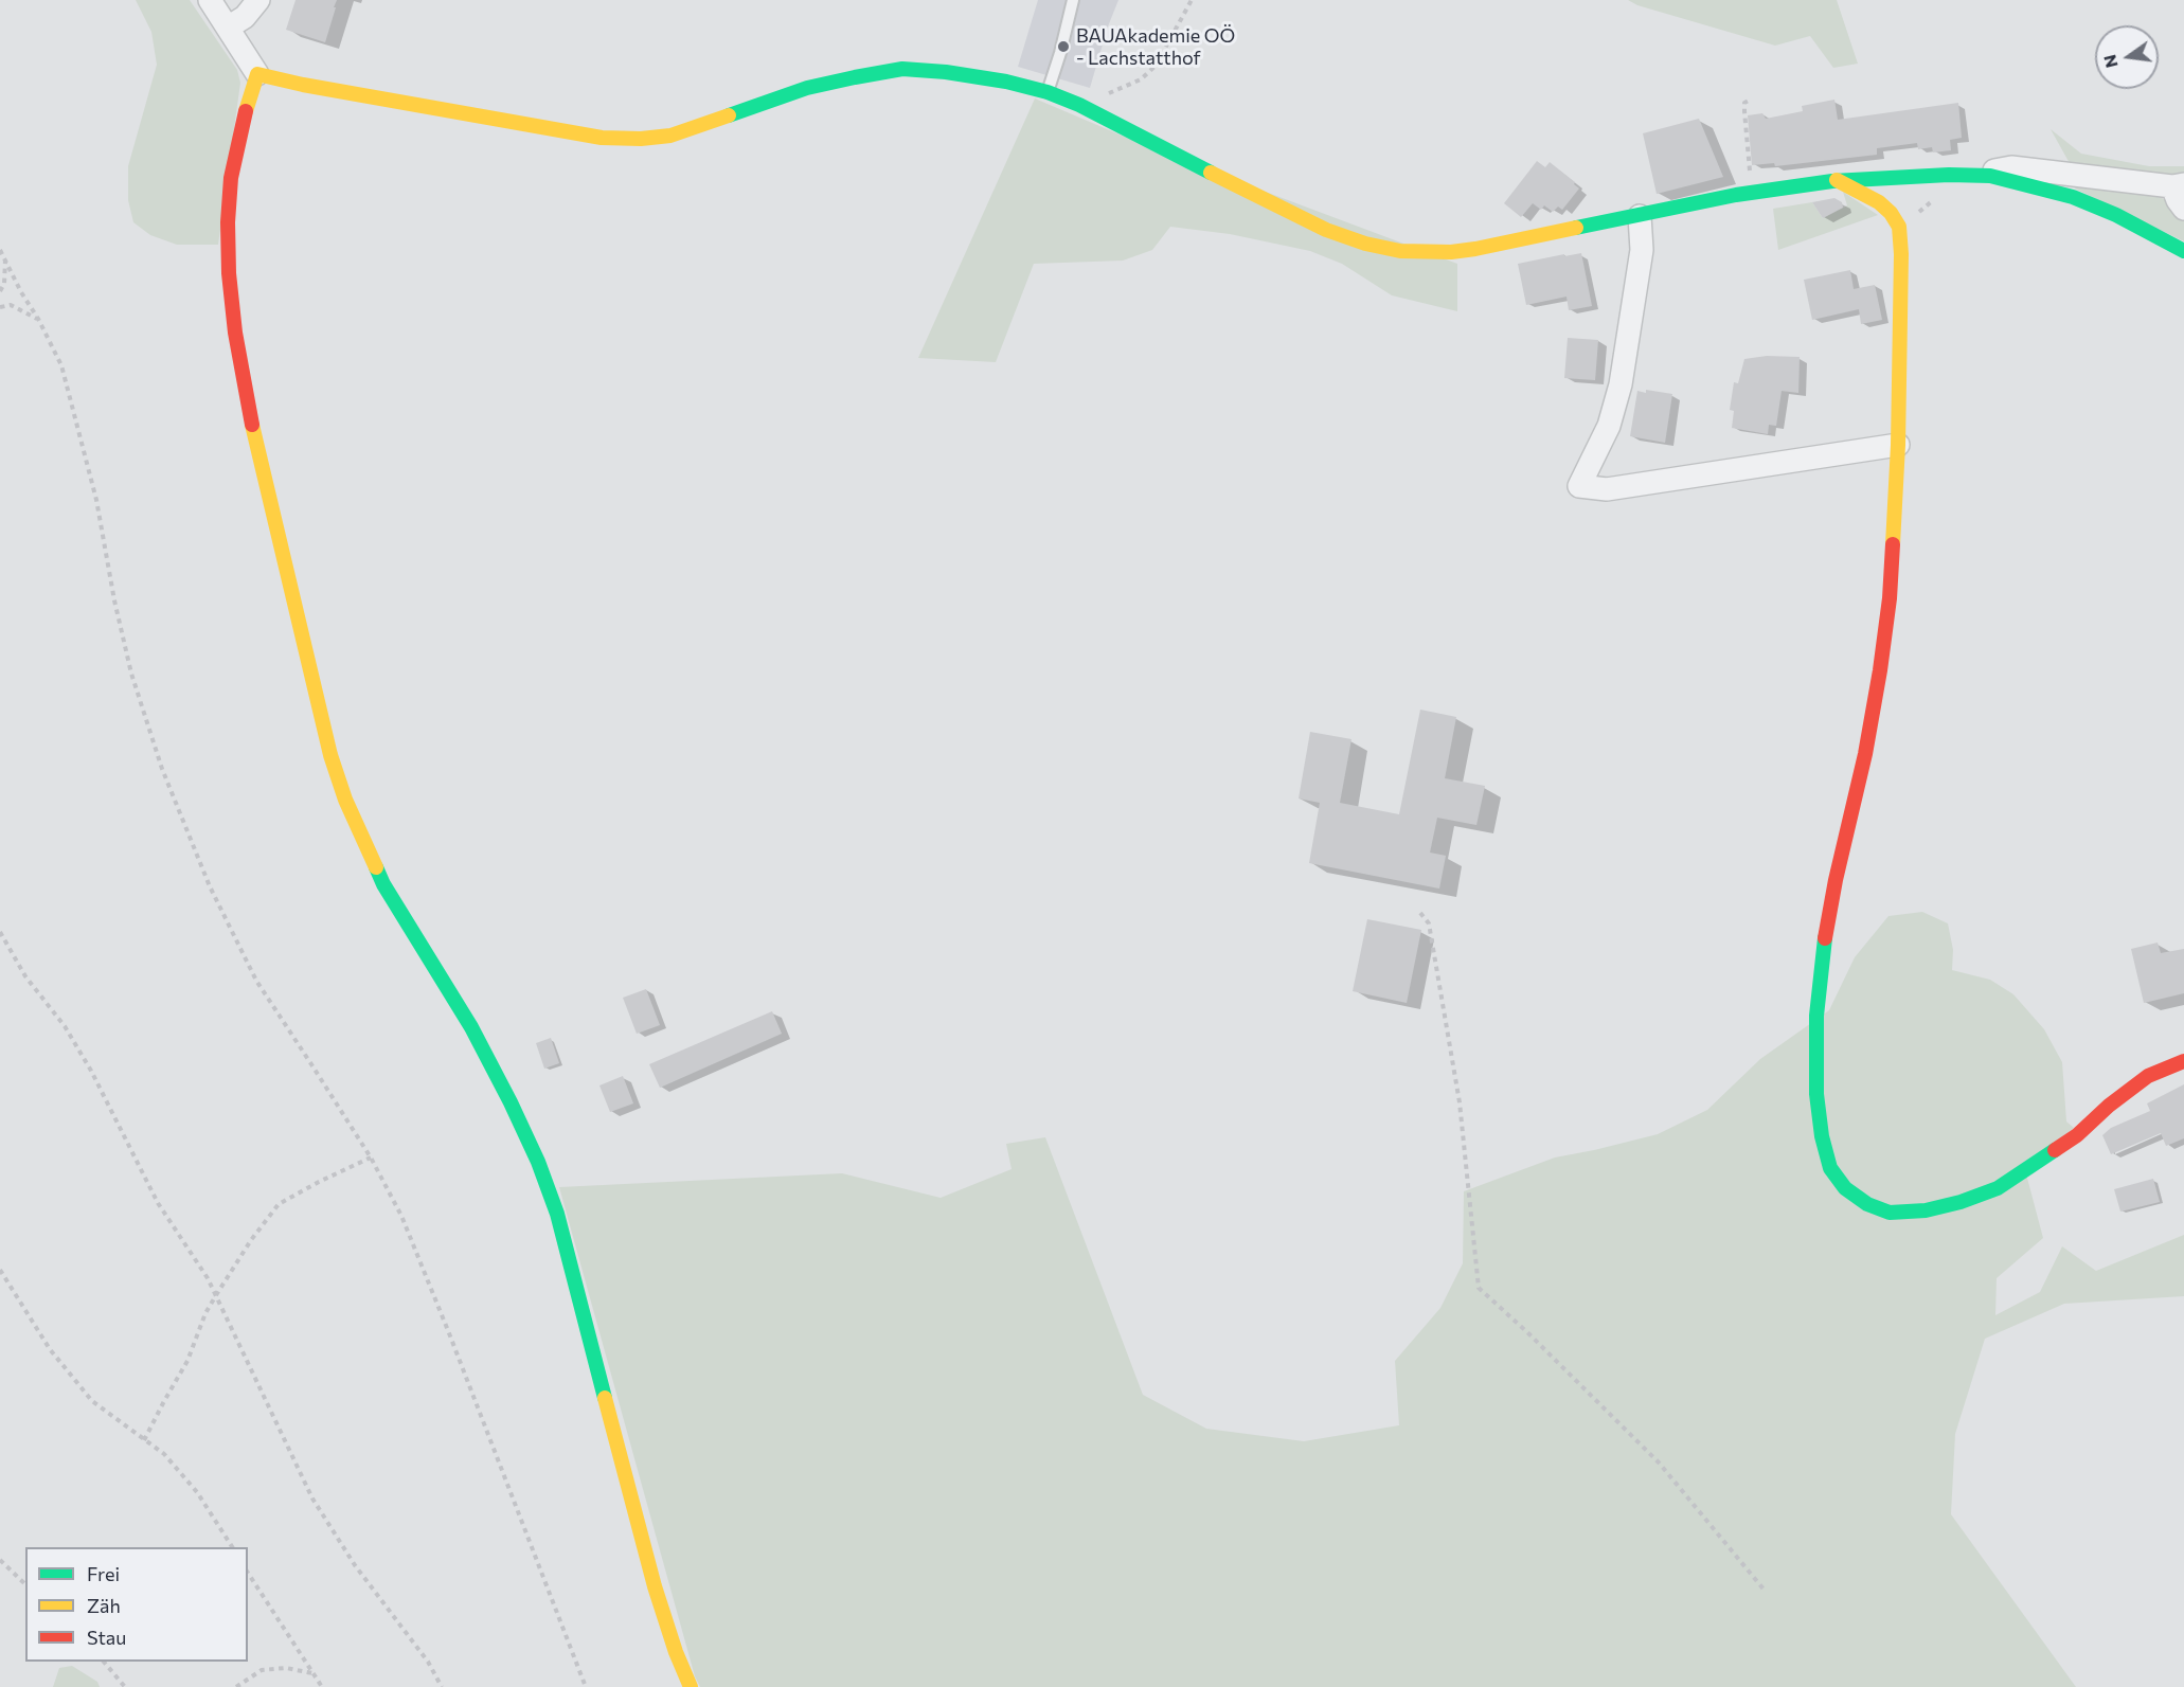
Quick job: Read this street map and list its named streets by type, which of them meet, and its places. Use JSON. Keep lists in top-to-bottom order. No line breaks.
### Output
{"places":["BAUAkademie OÖ - Lachstatthof"],"legend":["Frei","Zäh","Stau"],"north":"left"}
